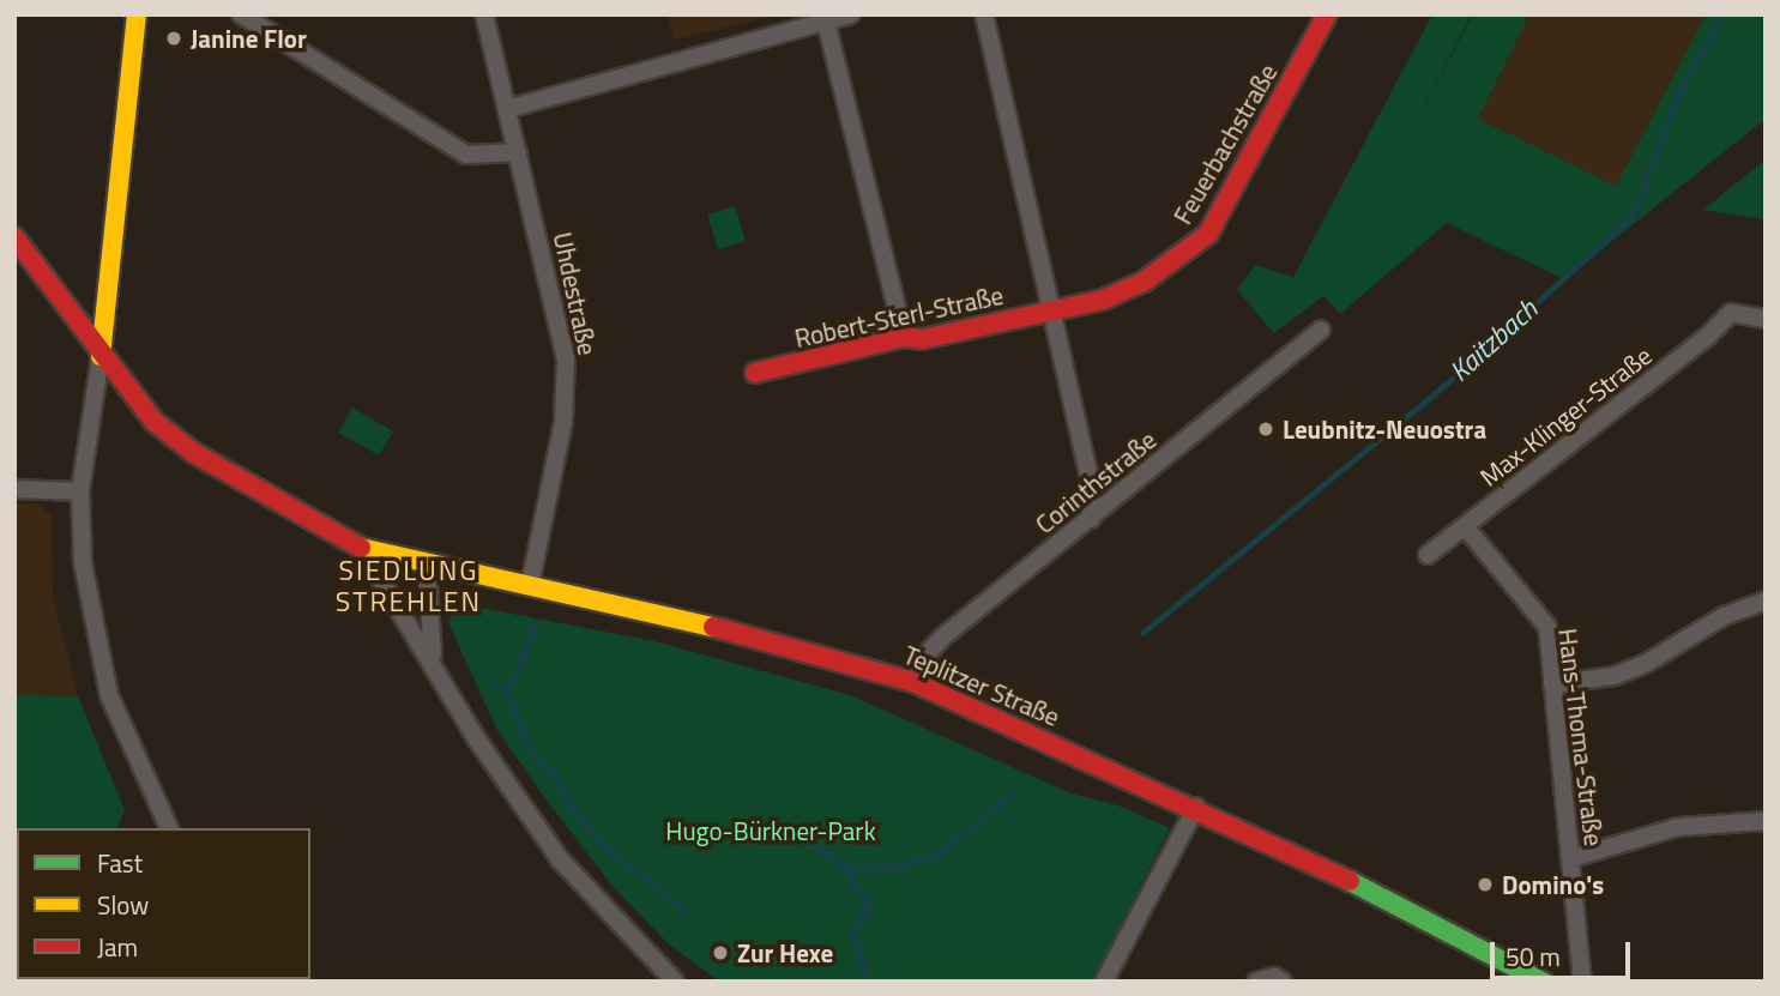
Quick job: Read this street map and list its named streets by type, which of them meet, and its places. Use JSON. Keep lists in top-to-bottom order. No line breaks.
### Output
{"streets":{"main road":["Feuerbachstraße","Robert-Sterl-Straße","Teplitzer Straße"],"street":["Uhdestraße","Max-Klinger-Straße","Corinthstraße","Hans-Thoma-Straße"]},"crossings":[["Feuerbachstraße","Robert-Sterl-Straße"],["Uhdestraße","Teplitzer Straße"],["Max-Klinger-Straße","Hans-Thoma-Straße"],["Corinthstraße","Teplitzer Straße"]],"districts":["SIEDLUNG STREHLEN"],"water":["Kaitzbach"],"parks":["Hugo-Bürkner-Park"],"places":["Janine Flor","Leubnitz-Neuostra","Domino's","Zur Hexe"],"legend":["Fast","Slow","Jam"],"scale_bar":"50 m"}
